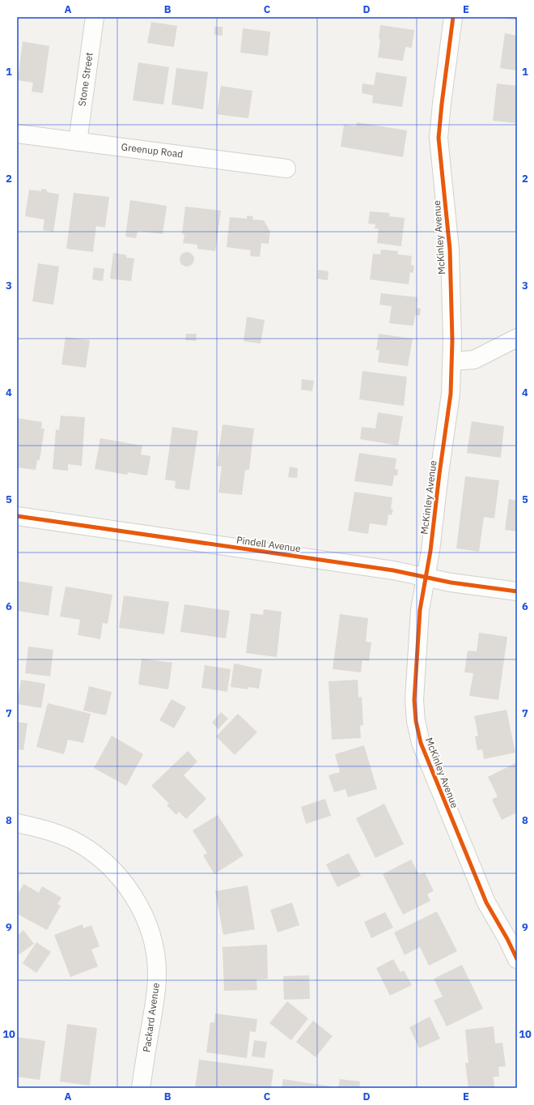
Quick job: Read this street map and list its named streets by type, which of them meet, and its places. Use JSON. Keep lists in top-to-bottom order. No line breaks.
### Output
{"streets":{"street":["Stone Street","Greenup Road","McKinley Avenue","Pindell Avenue","Packard Avenue"]},"crossings":[["Stone Street","Greenup Road"],["McKinley Avenue","Pindell Avenue"]],"grid":{"columns":["A","B","C","D","E"],"rows":["1","2","3","4","5","6","7","8","9","10"]}}
